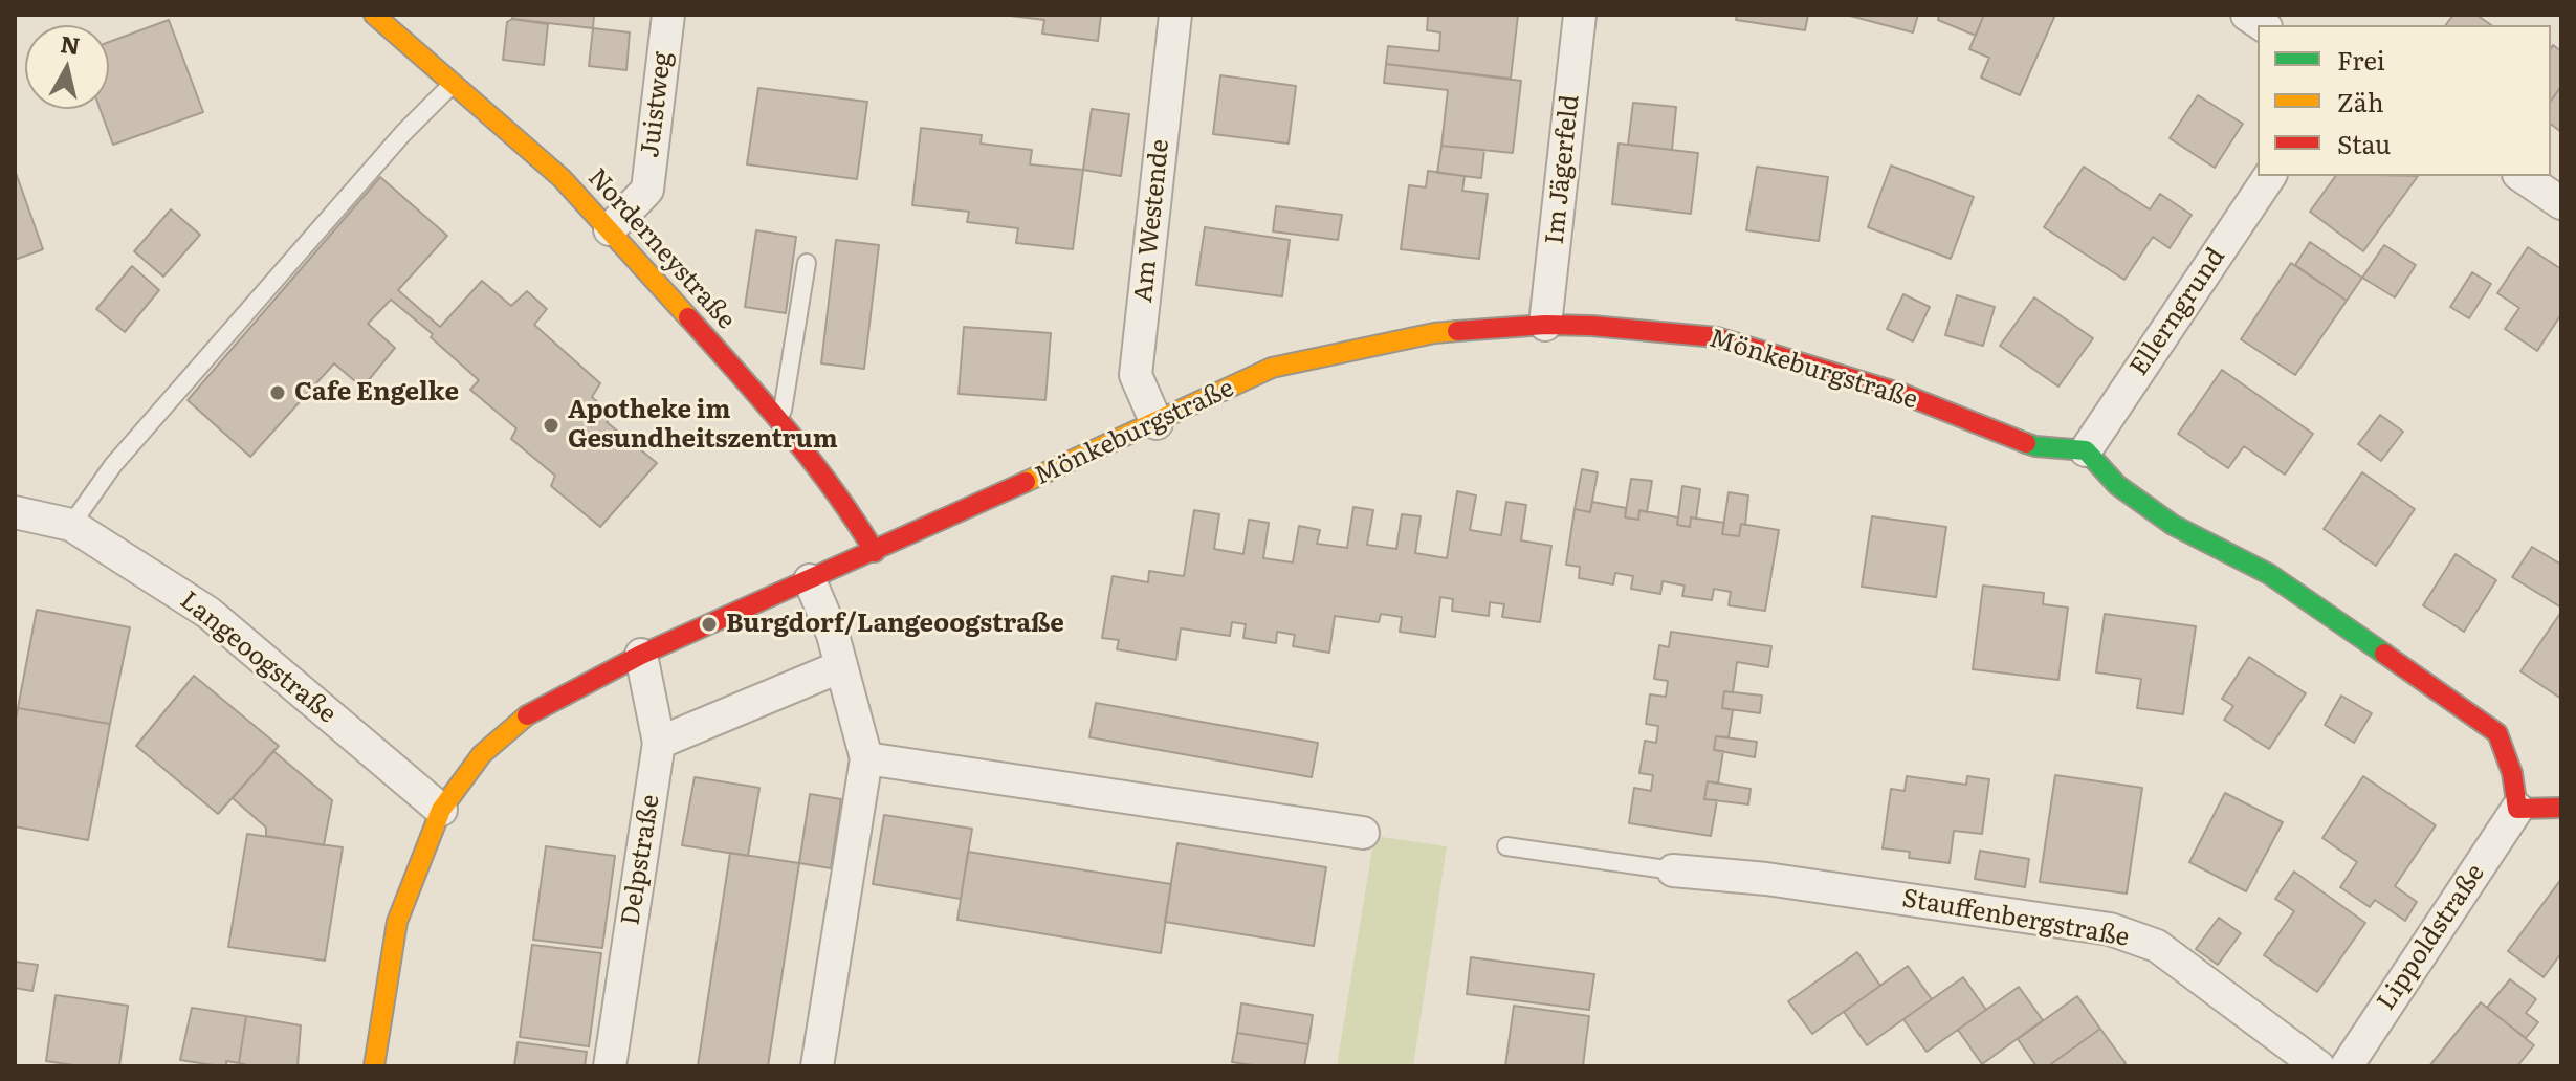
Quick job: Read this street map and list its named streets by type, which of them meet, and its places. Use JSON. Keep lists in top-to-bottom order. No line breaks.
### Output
{"streets":{"street":["Juistweg","Im Jägerfeld","Am Westende","Norderneystraße","Ellerngrund","Mönkeburgstraße","Langeoogstraße","Delpstraße","Stauffenbergstraße","Lippoldstraße"]},"crossings":[["Juistweg","Norderneystraße"],["Im Jägerfeld","Mönkeburgstraße"],["Am Westende","Mönkeburgstraße"],["Norderneystraße","Mönkeburgstraße"],["Ellerngrund","Mönkeburgstraße"],["Mönkeburgstraße","Langeoogstraße"],["Mönkeburgstraße","Delpstraße"]],"places":["Cafe Engelke","Apotheke im Gesundheitszentrum","Burgdorf/Langeoogstraße"],"legend":["Frei","Zäh","Stau"],"north":"top"}
